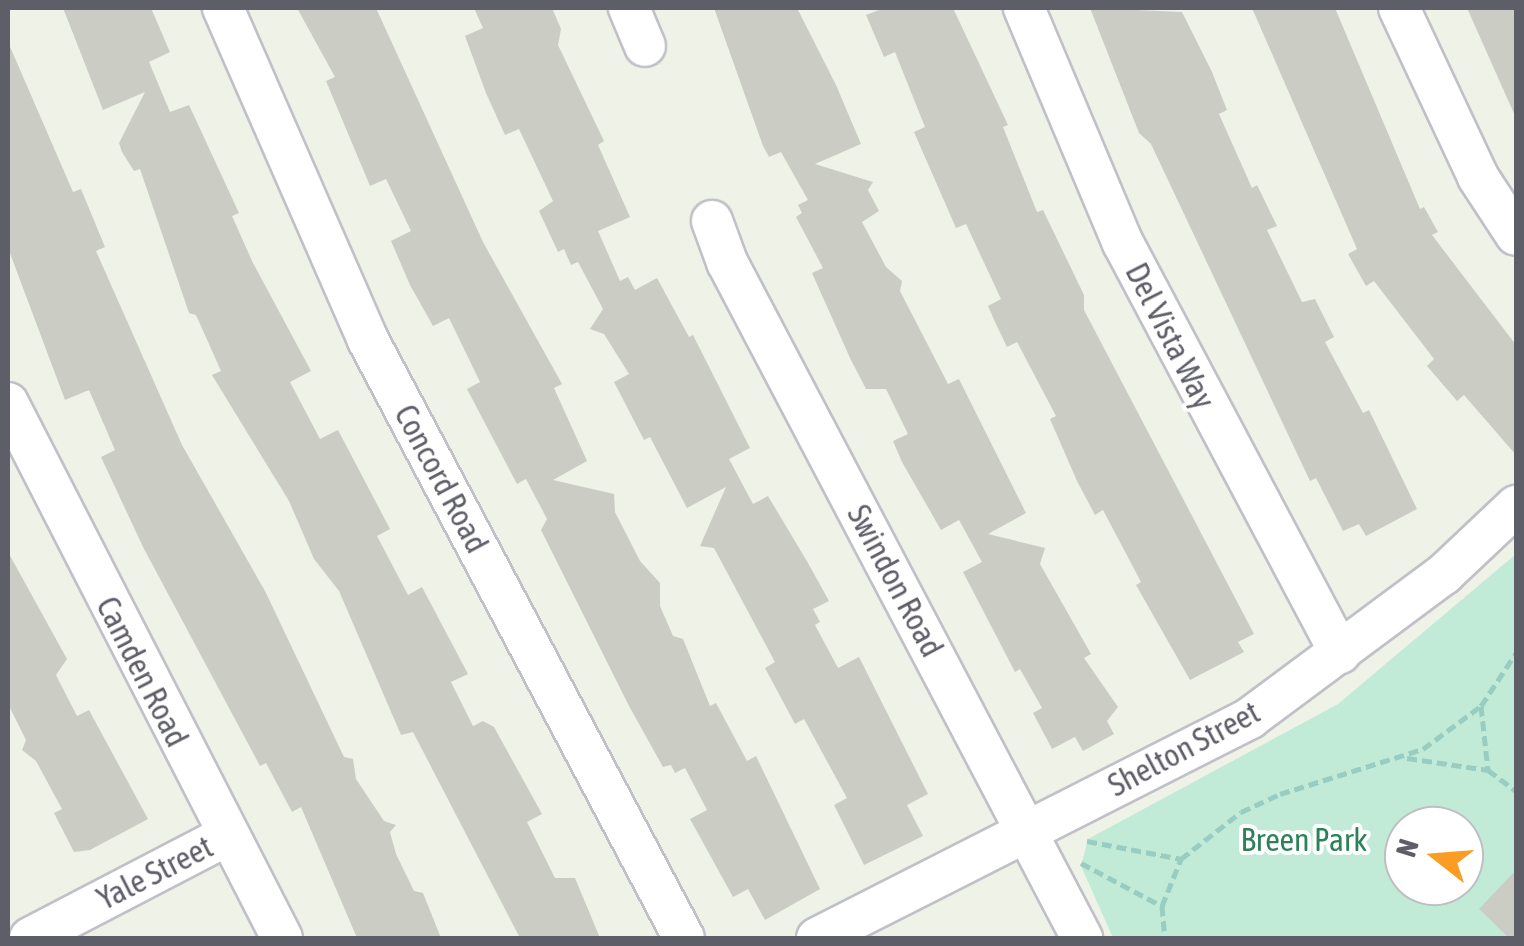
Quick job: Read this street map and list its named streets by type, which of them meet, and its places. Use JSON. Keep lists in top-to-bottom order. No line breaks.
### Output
{"streets":{"street":["Del Vista Way","Concord Road","Swindon Road","Camden Road","Shelton Street","Yale Street"]},"crossings":[["Del Vista Way","Shelton Street"],["Swindon Road","Shelton Street"],["Camden Road","Yale Street"]],"parks":["Breen Park"],"north":"left"}
